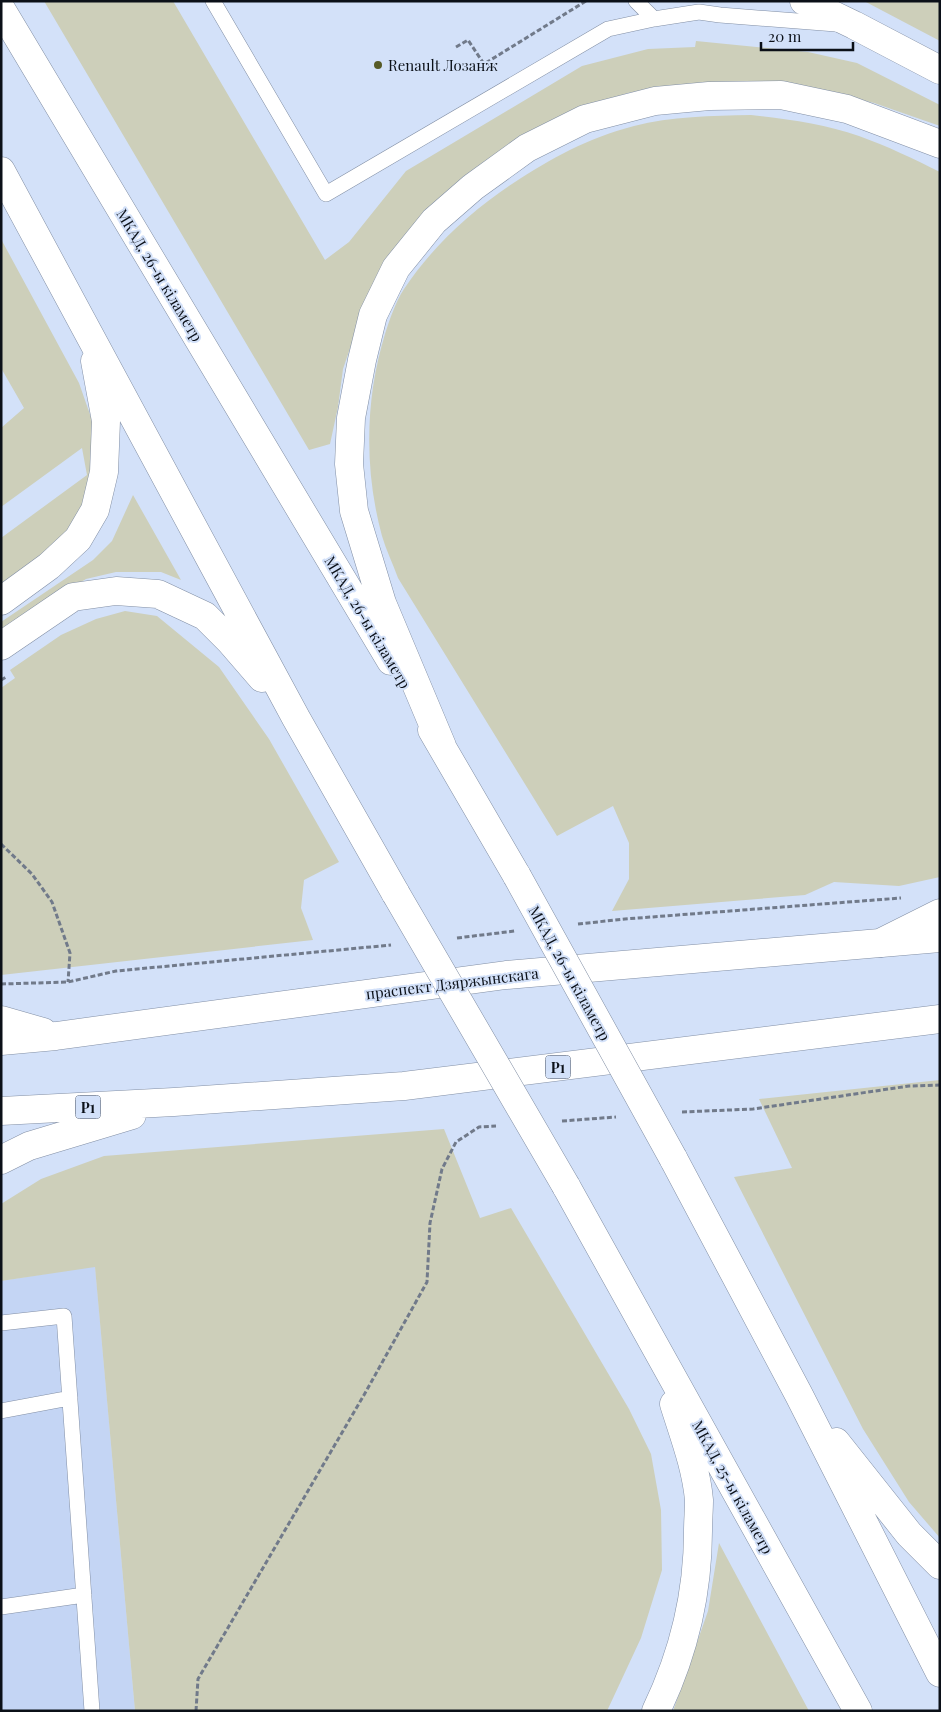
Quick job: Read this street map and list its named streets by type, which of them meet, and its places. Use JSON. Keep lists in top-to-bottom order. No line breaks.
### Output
{"streets":{"main road":["МКАД, 26-ы кіламетр","праспект Дзяржынскага","Р1","МКАД, 25-ы кіламетр"]},"places":["Renault Лозанж"],"scale_bar":"20 m"}
